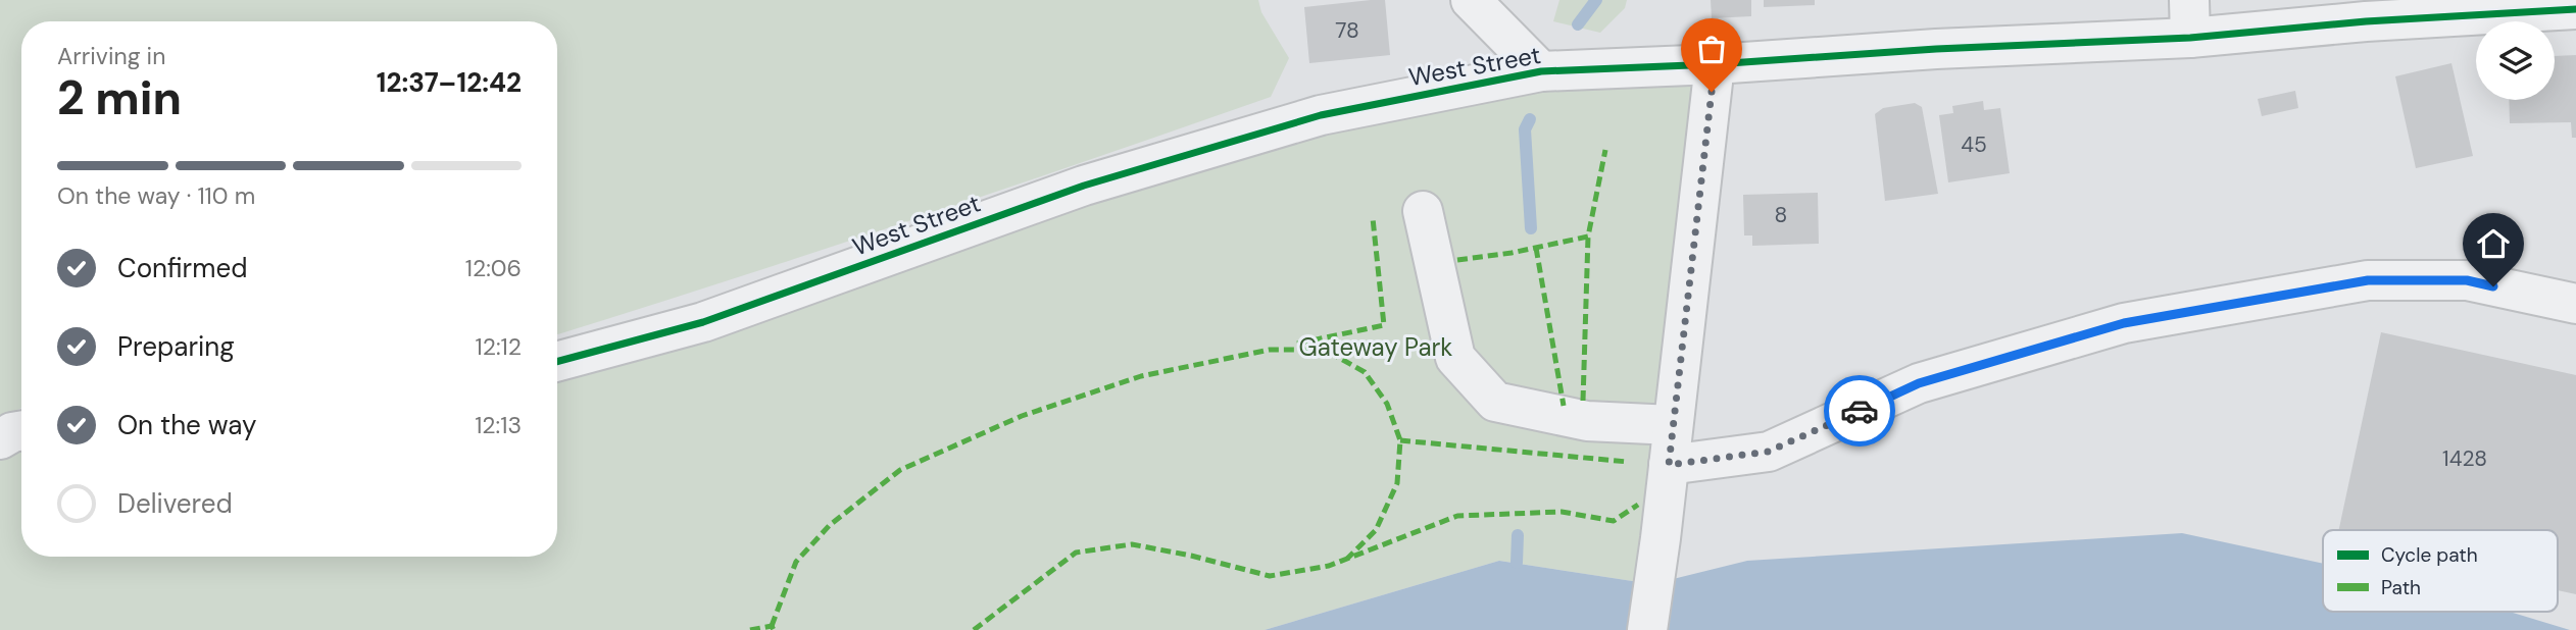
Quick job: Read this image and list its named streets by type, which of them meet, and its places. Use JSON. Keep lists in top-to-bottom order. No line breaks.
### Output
{"streets":{"street":["West Street"]},"parks":["Gateway Park"],"house_numbers":["78","45","8","1428"],"legend":["Cycle path","Path"],"page":{"heading":["2 min","Arriving in","12:37–12:42"],"bar":"On the way · 110 m","list":[["Confirmed","12:06"],["Preparing","12:12"],["On the way","12:13"],"Delivered"]}}
